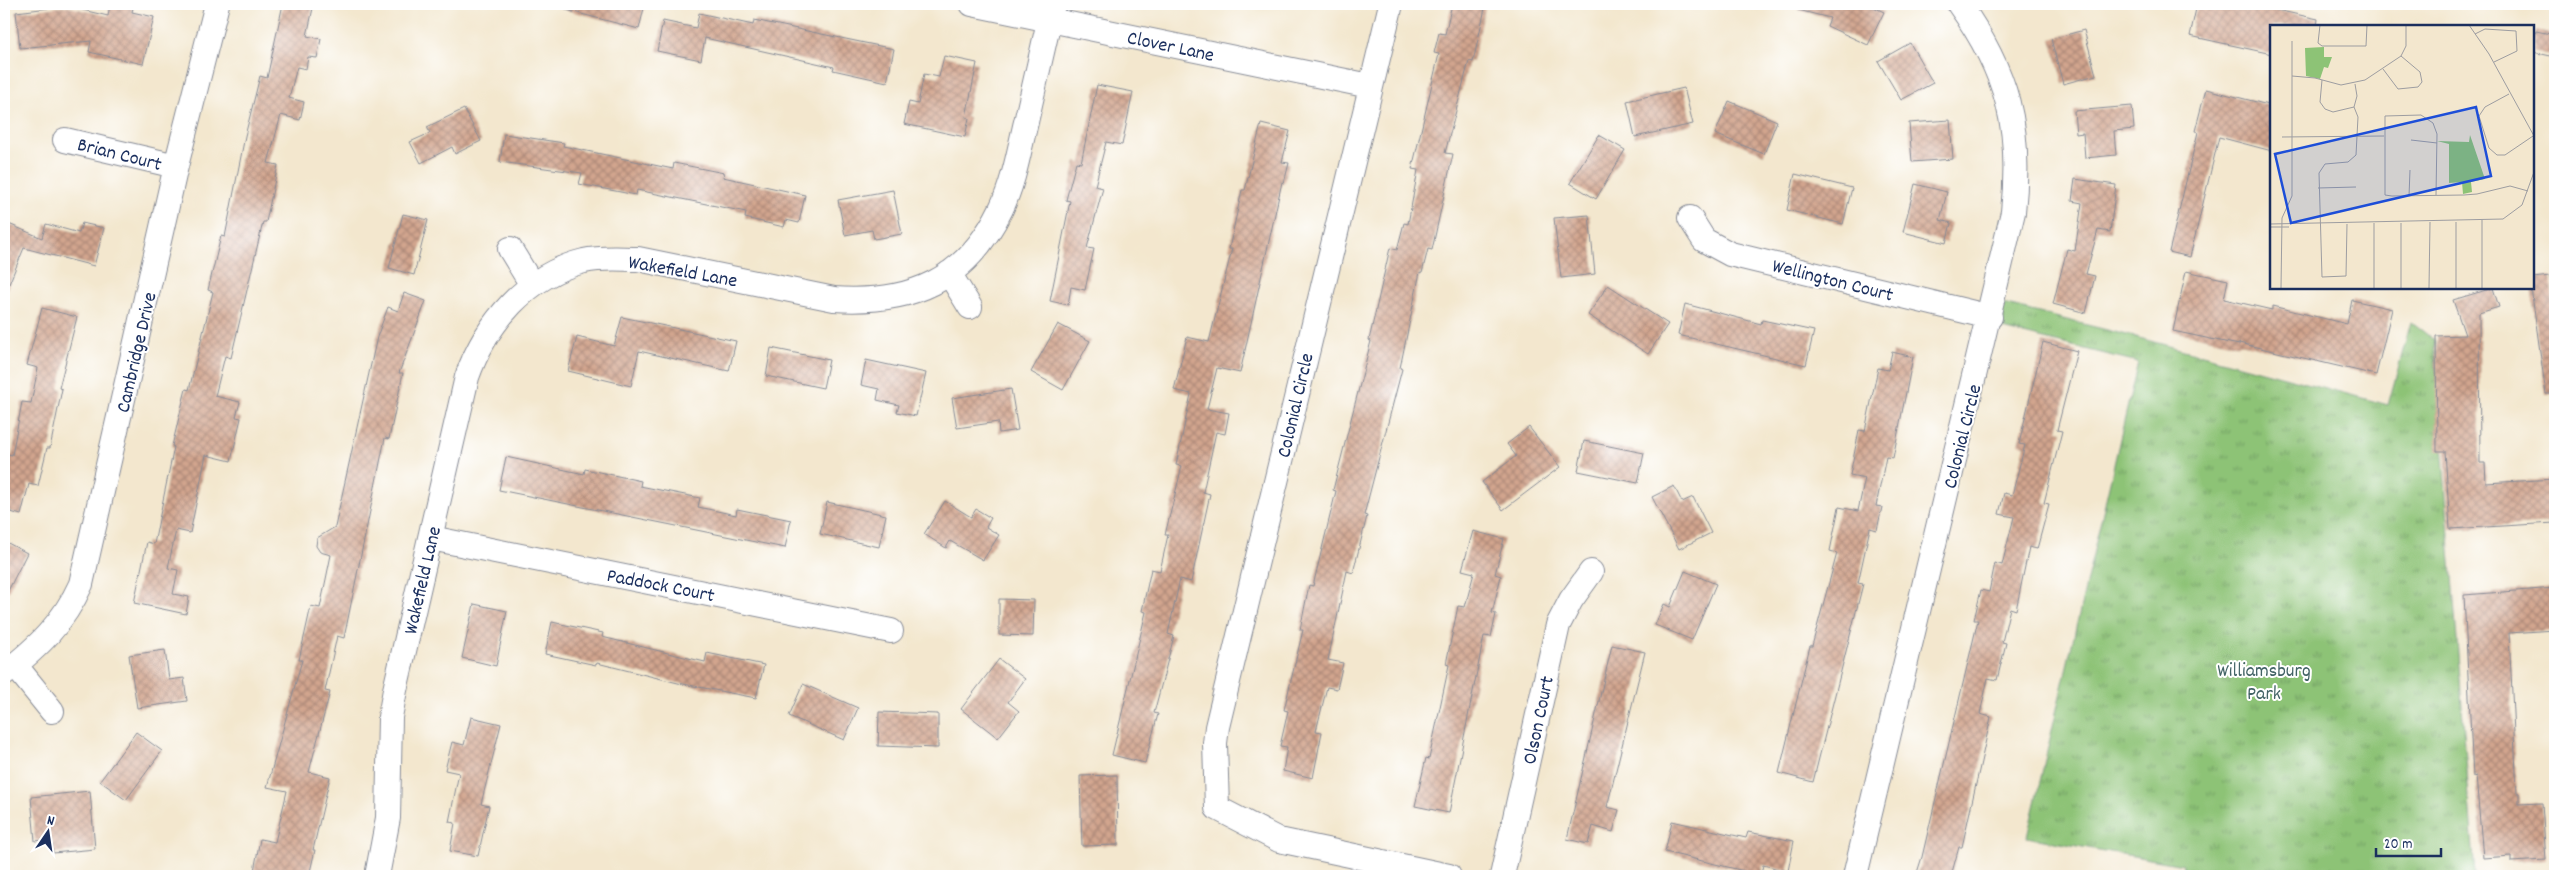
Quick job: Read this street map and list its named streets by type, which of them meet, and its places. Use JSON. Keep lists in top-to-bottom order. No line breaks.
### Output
{"streets":{"street":["Clover Lane","Brian Court","Wakefield Lane","Wellington Court","Cambridge Drive","Colonial Circle","Paddock Court","Olson Court"]},"crossings":[["Clover Lane","Wakefield Lane"],["Clover Lane","Colonial Circle"],["Brian Court","Cambridge Drive"],["Wakefield Lane","Paddock Court"],["Wellington Court","Colonial Circle"]],"parks":["Williamsburg Park"],"scale_bar":"20 m","north":"top"}
